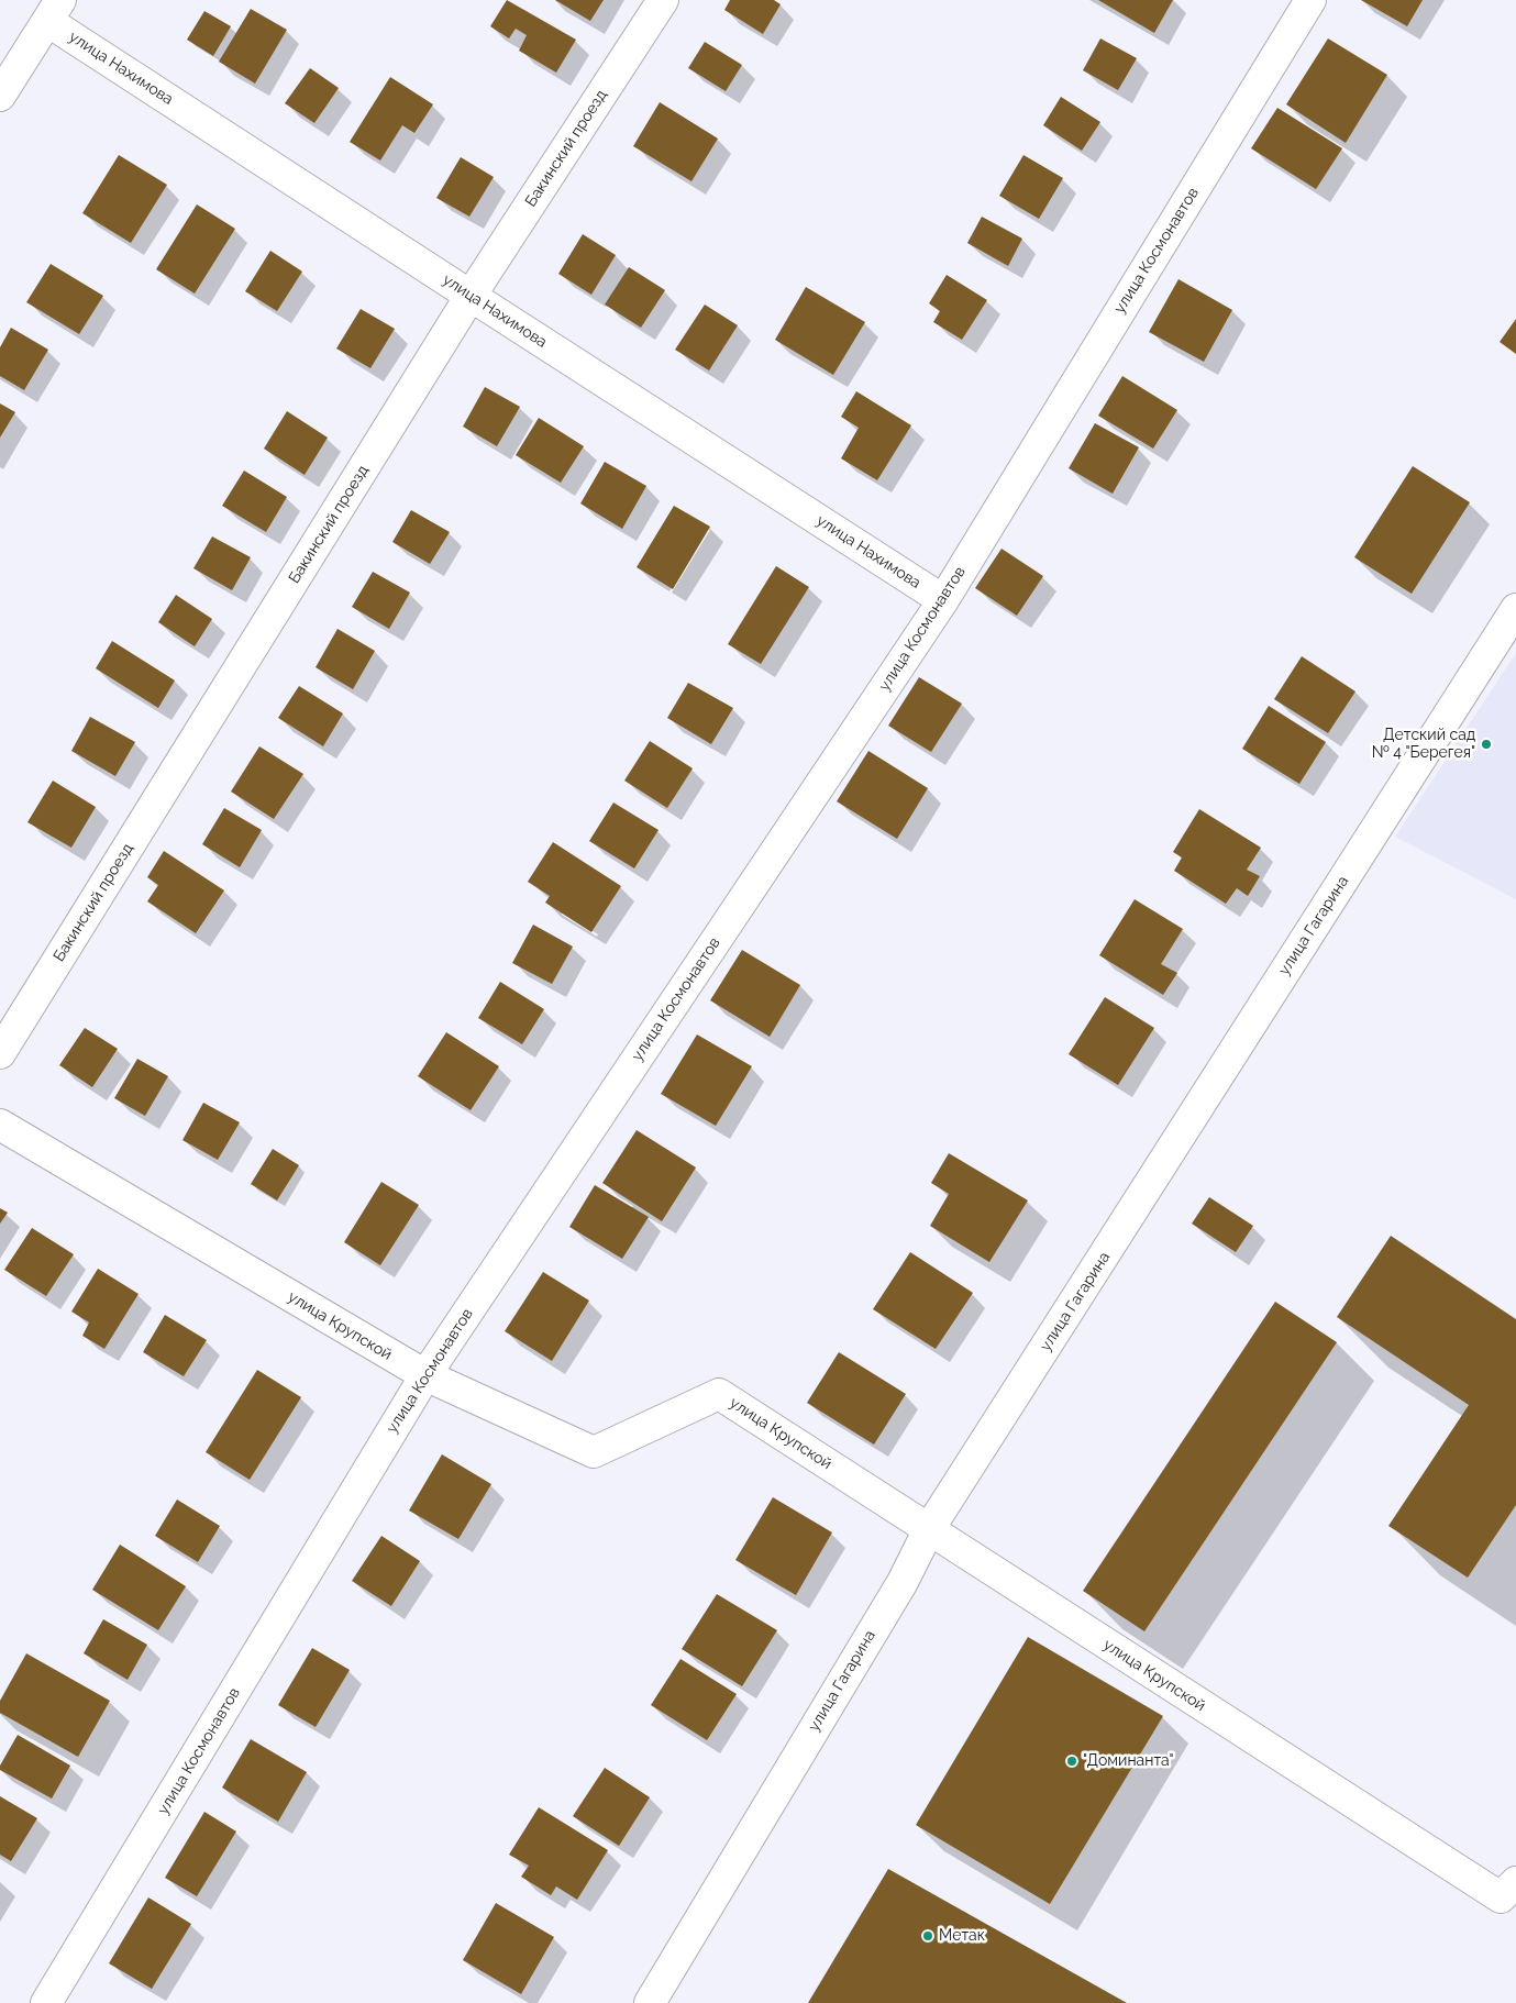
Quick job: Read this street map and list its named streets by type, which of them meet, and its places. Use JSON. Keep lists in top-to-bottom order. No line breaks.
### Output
{"streets":{"street":["улица Нахимова","Бакинский проезд","улица Космонавтов","улица Гагарина","улица Крупской"]},"crossings":[["улица Нахимова","Бакинский проезд"],["улица Нахимова","улица Космонавтов"],["улица Космонавтов","улица Крупской"],["улица Гагарина","улица Крупской"]],"places":["Детский сад № 4 \"Берегея\"","\"Доминанта\"","Метак"]}
